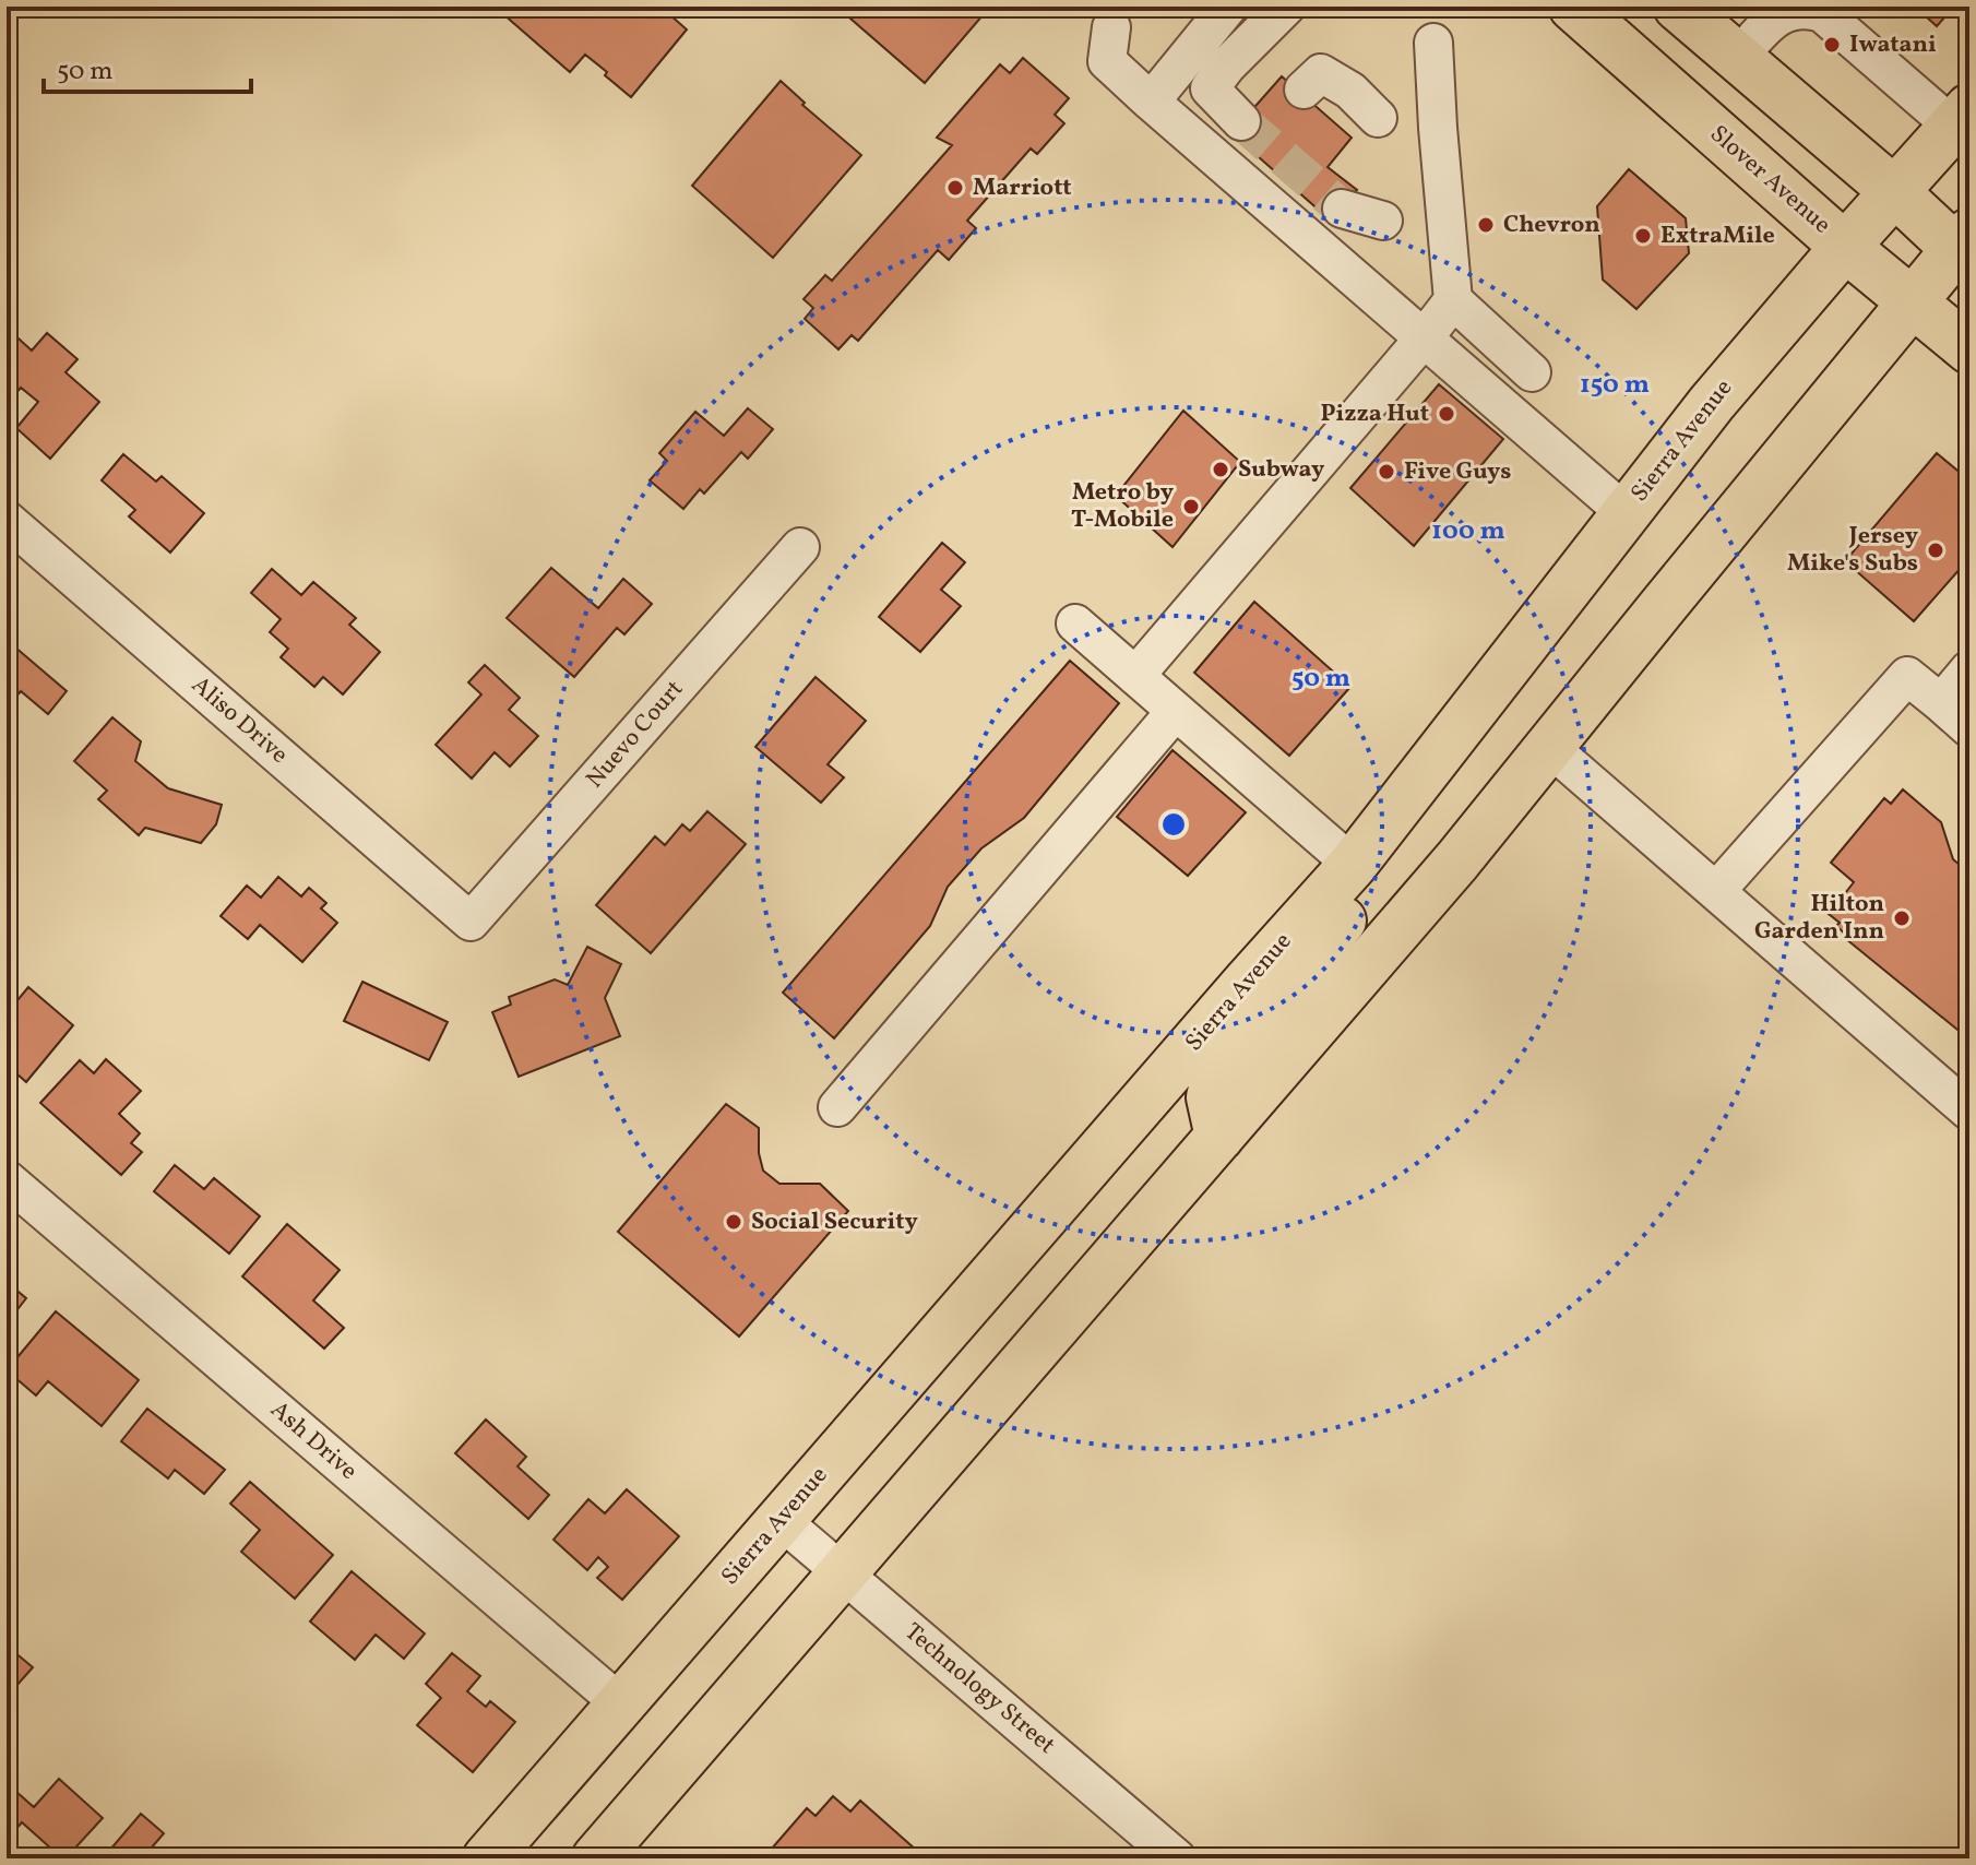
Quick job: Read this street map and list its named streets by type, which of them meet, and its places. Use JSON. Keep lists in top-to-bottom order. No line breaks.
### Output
{"streets":{"main road":["Slover Avenue","Sierra Avenue"],"street":["Aliso Drive","Nuevo Court","Ash Drive","Technology Street"]},"crossings":[["Slover Avenue","Sierra Avenue"],["Sierra Avenue","Ash Drive"],["Sierra Avenue","Technology Street"],["Aliso Drive","Nuevo Court"]],"places":["Iwatani","Marriott","Chevron","ExtraMile","Pizza Hut","Subway","Five Guys","Metro by T-Mobile","Jersey Mike's Subs","Hilton Garden Inn","Social Security"],"scale_bar":"50 m","rings":["150 m","100 m","50 m"]}
